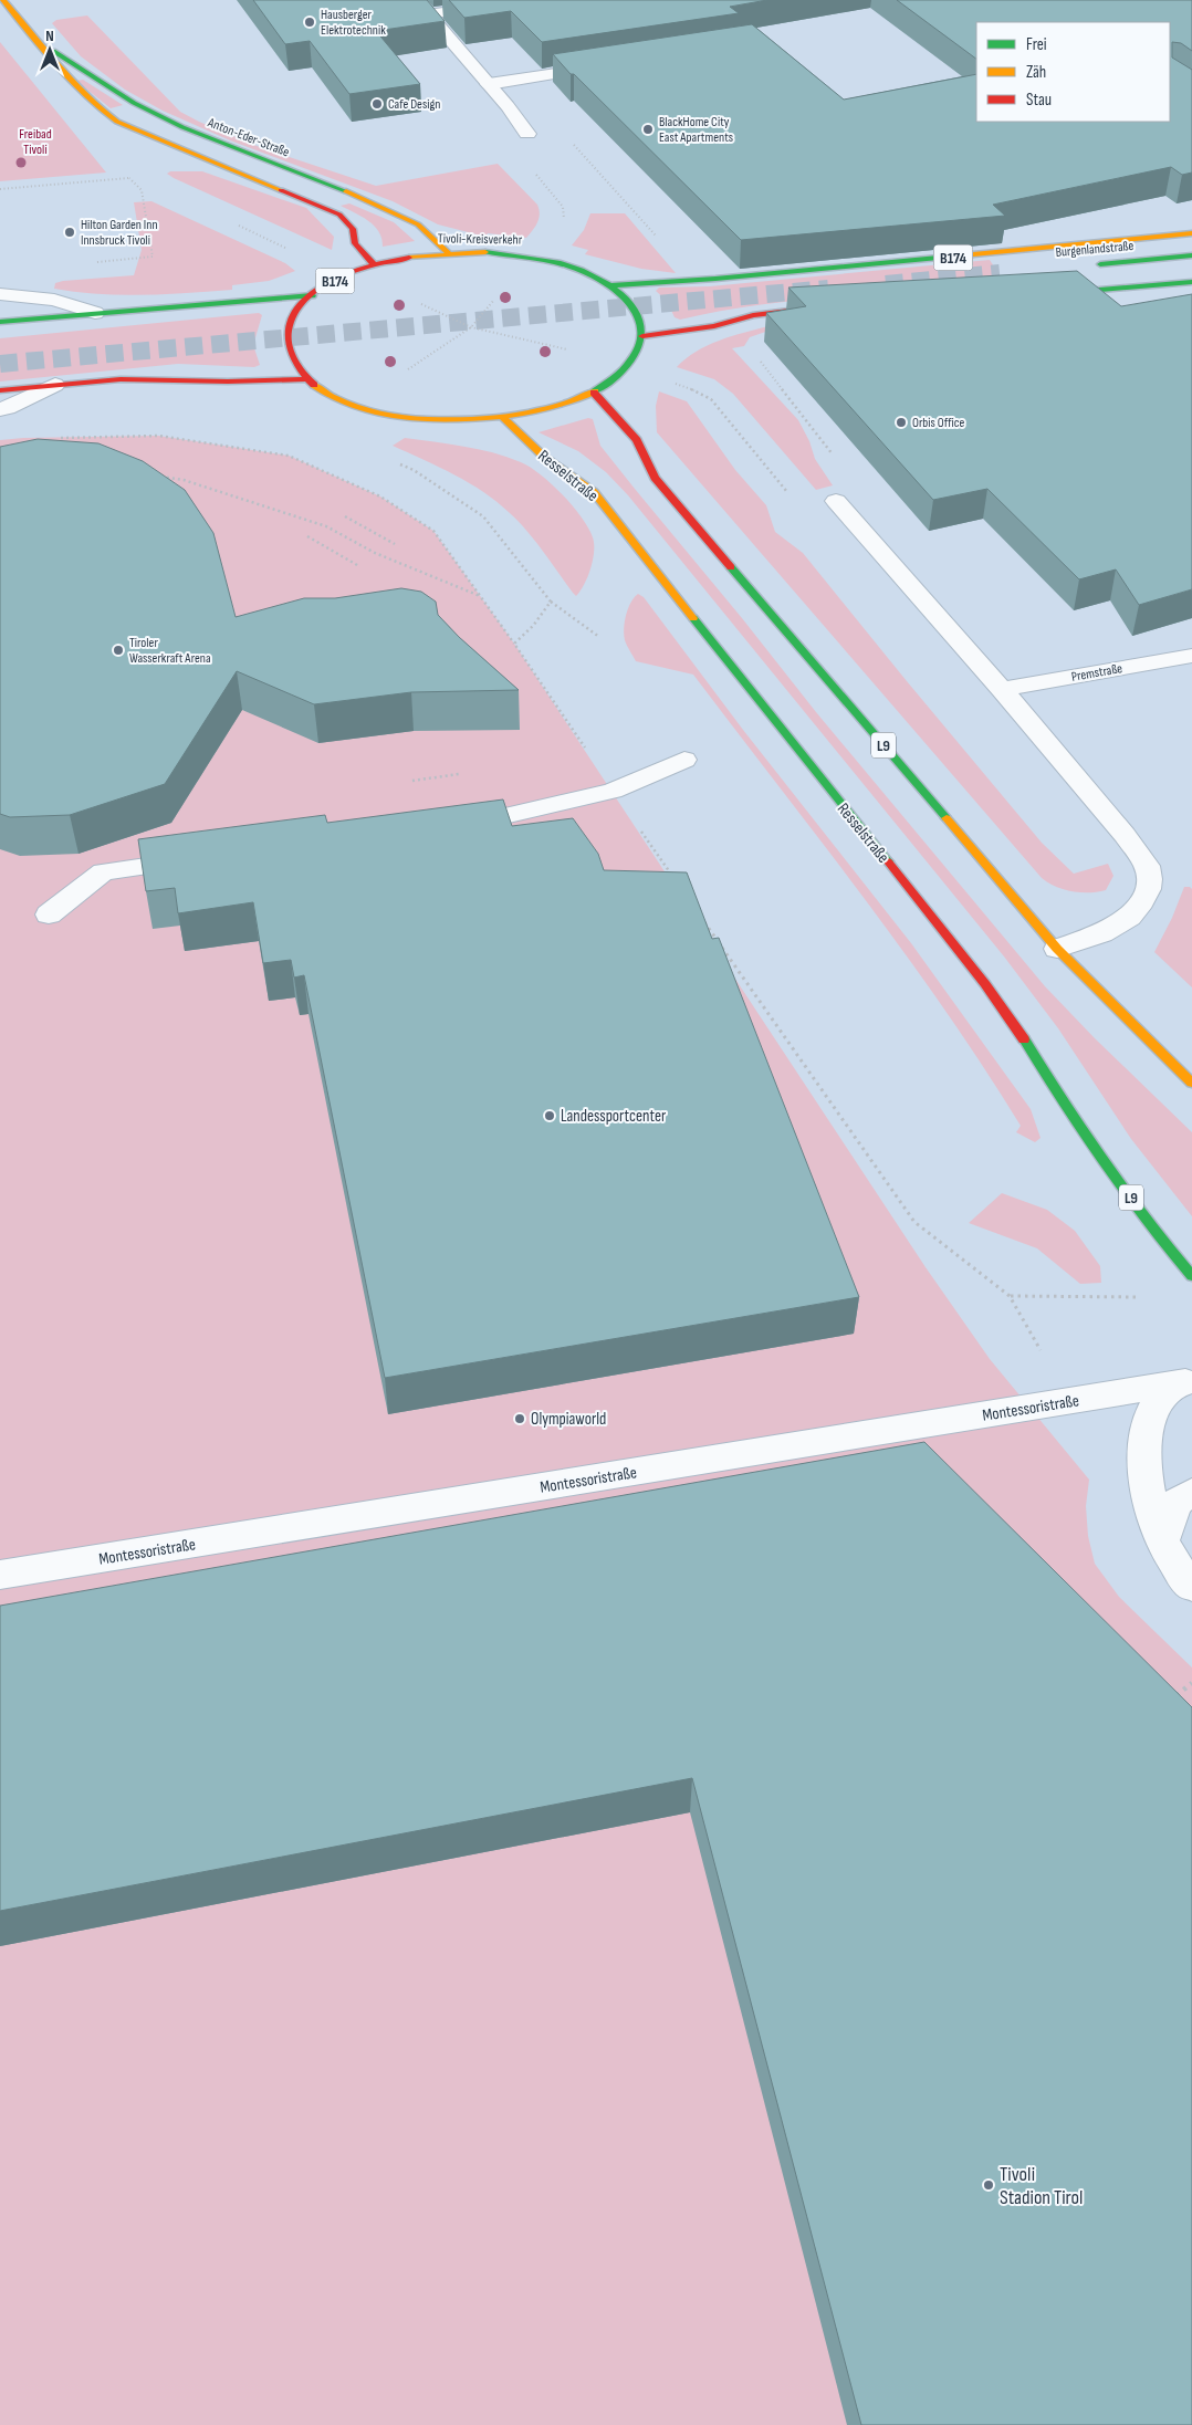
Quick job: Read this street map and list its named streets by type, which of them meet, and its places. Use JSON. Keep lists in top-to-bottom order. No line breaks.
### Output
{"streets":{"main road":["Anton-Eder-Straße","Tivoli-Kreisverkehr","Burgenlandstraße","B174","Resselstraße","L9"],"street":["Premstraße","Montessoristraße"]},"crossings":[["Anton-Eder-Straße","Tivoli-Kreisverkehr"],["Tivoli-Kreisverkehr","B174"],["Tivoli-Kreisverkehr","Resselstraße"],["Tivoli-Kreisverkehr","L9"]],"parks":["Freibad Tivoli"],"places":["Hausberger Elektrotechnik","Cafe Design","BlackHome City East Apartments","Hilton Garden Inn Innsbruck Tivoli","Orbis Office","Tiroler Wasserkraft Arena","Landessportcenter","Olympiaworld","Tivoli Stadion Tirol"],"legend":["Frei","Zäh","Stau"],"north":"top"}
